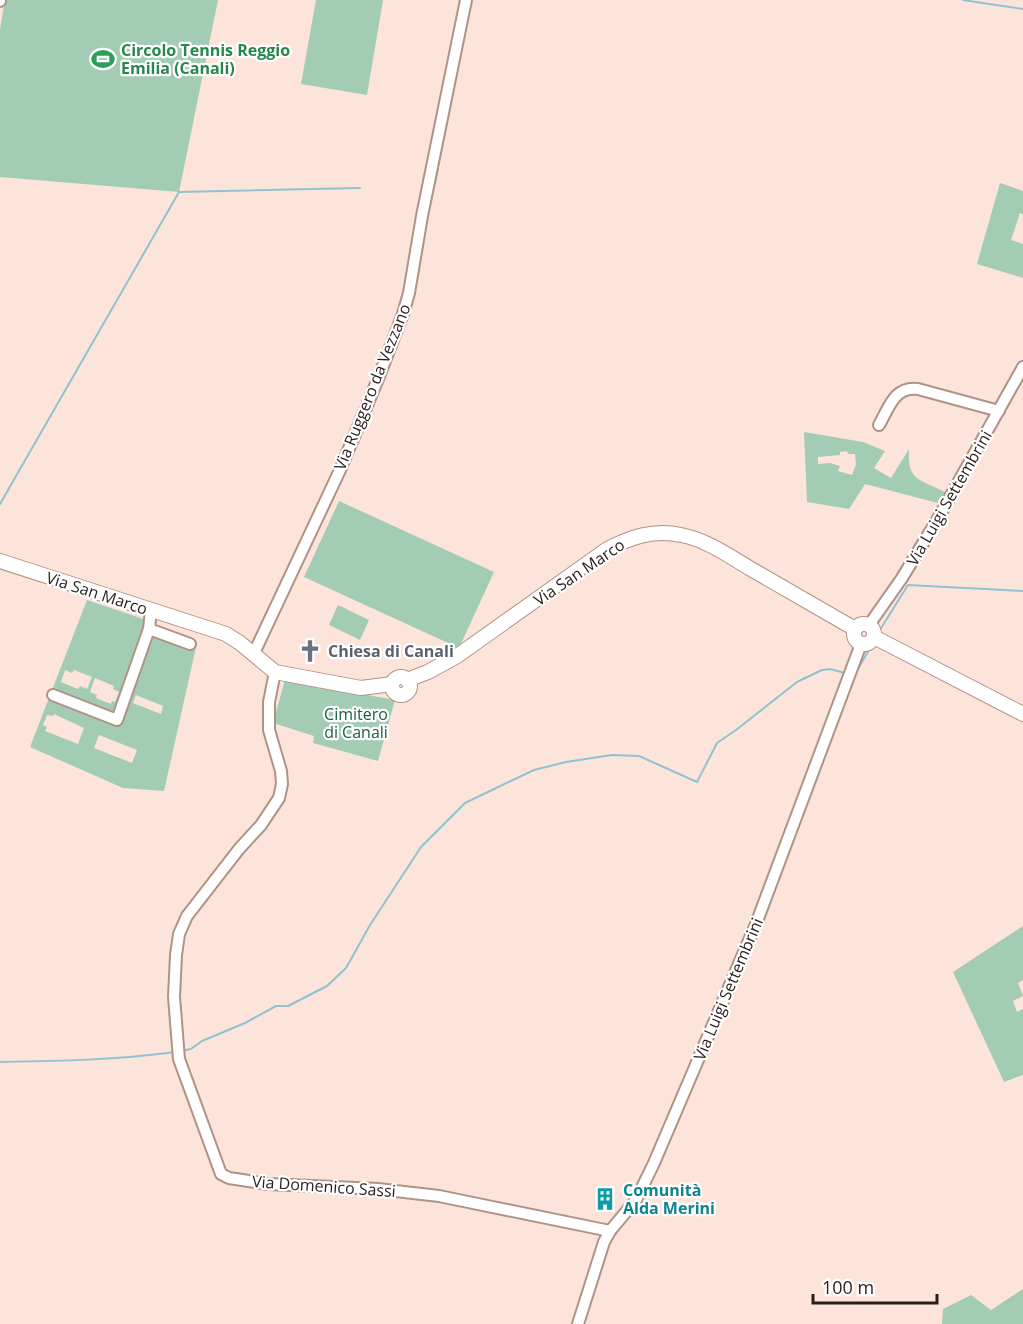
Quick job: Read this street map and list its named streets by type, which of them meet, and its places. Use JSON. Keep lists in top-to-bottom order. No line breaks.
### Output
{"streets":{"street":["Via Ruggero da Vezzano","Via Luigi Settembrini","Via San Marco","Via Domenico Sassi"]},"crossings":[["Via Ruggero da Vezzano","Via San Marco"],["Via Luigi Settembrini","Via Domenico Sassi"],["Via San Marco","Via Domenico Sassi"]],"parks":["Cimitero di Canali"],"places":{"sports":["Circolo Tennis Reggio Emilia (Canali)"],"church":["Chiesa di Canali"],"building":["Comunità Alda Merini"]},"scale_bar":"100 m"}
